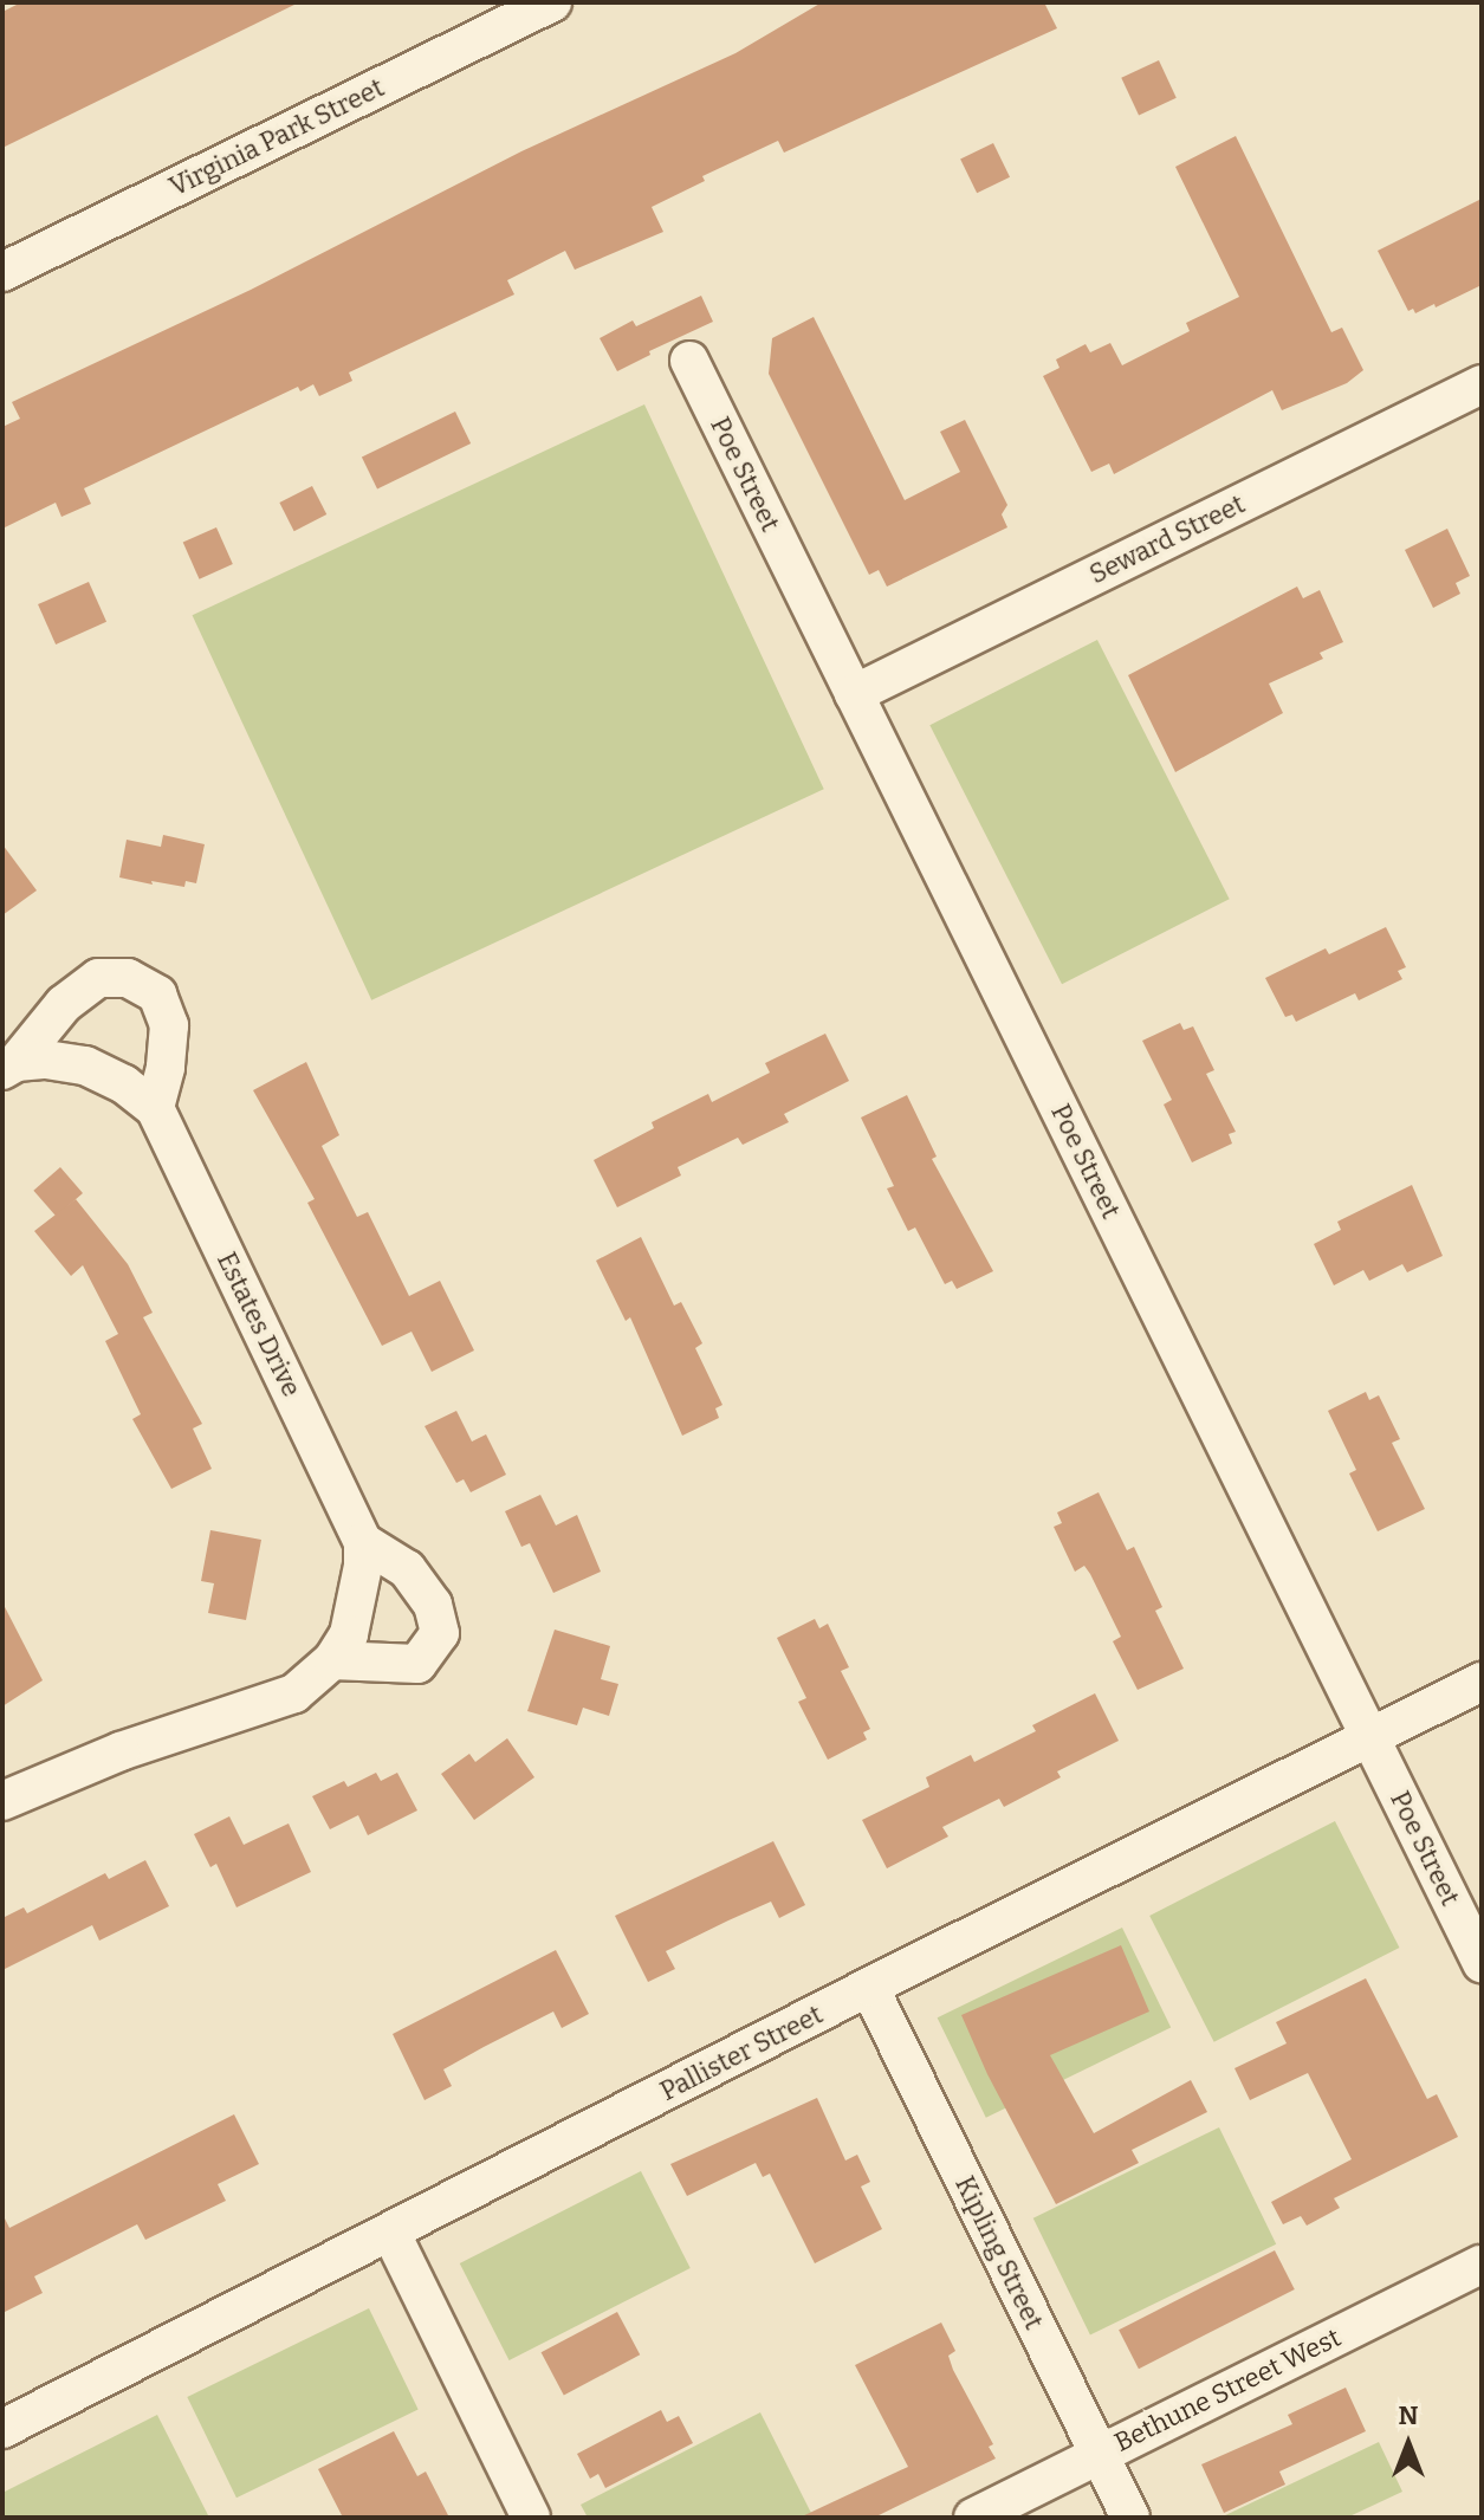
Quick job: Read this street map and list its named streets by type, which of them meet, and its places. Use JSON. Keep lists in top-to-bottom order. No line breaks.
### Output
{"streets":{"street":["Virginia Park Street","Poe Street","Seward Street","Estates Drive","Pallister Street","Kipling Street","Bethune Street West"]},"crossings":[["Poe Street","Seward Street"],["Poe Street","Pallister Street"],["Pallister Street","Kipling Street"],["Kipling Street","Bethune Street West"]],"north":"top"}
